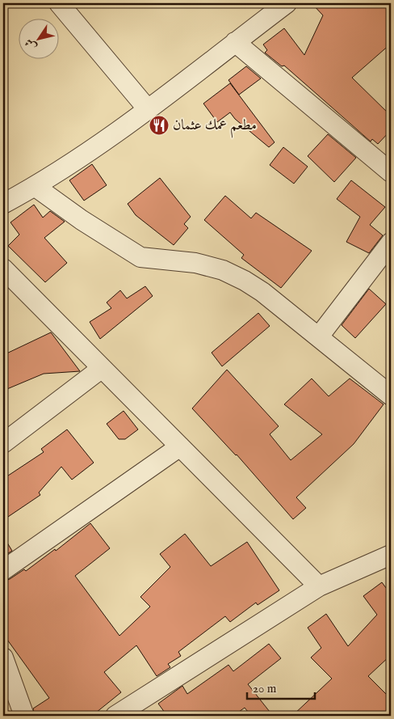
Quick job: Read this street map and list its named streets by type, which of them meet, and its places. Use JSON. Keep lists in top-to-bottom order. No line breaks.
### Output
{"places":{"restaurant":["مطعم عمك عثمان"]},"scale_bar":"20 m","north":"bottom left"}
